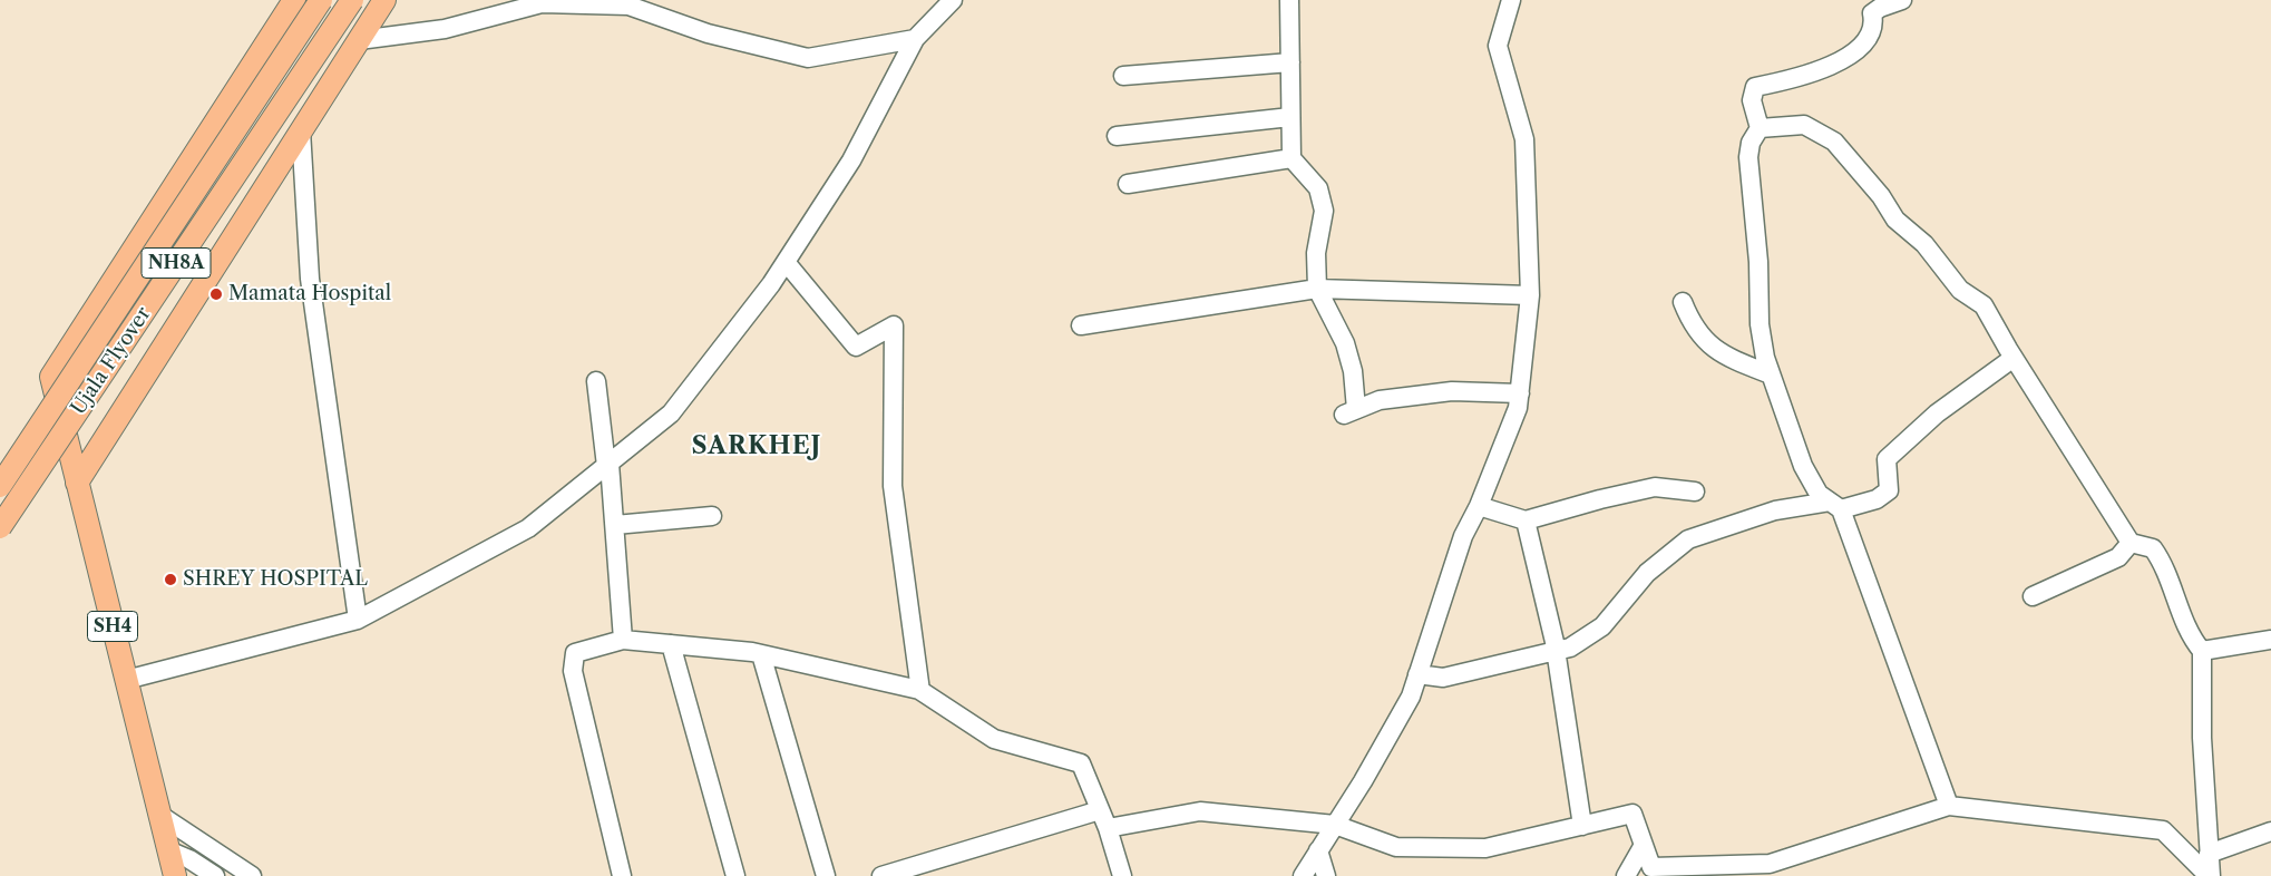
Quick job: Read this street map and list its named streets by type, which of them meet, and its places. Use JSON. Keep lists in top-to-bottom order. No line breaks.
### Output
{"streets":{"main road":["NH8A","Ujala Flyover","SH4"]},"districts":["SARKHEJ"],"places":["Mamata Hospital","SHREY HOSPITAL"]}
